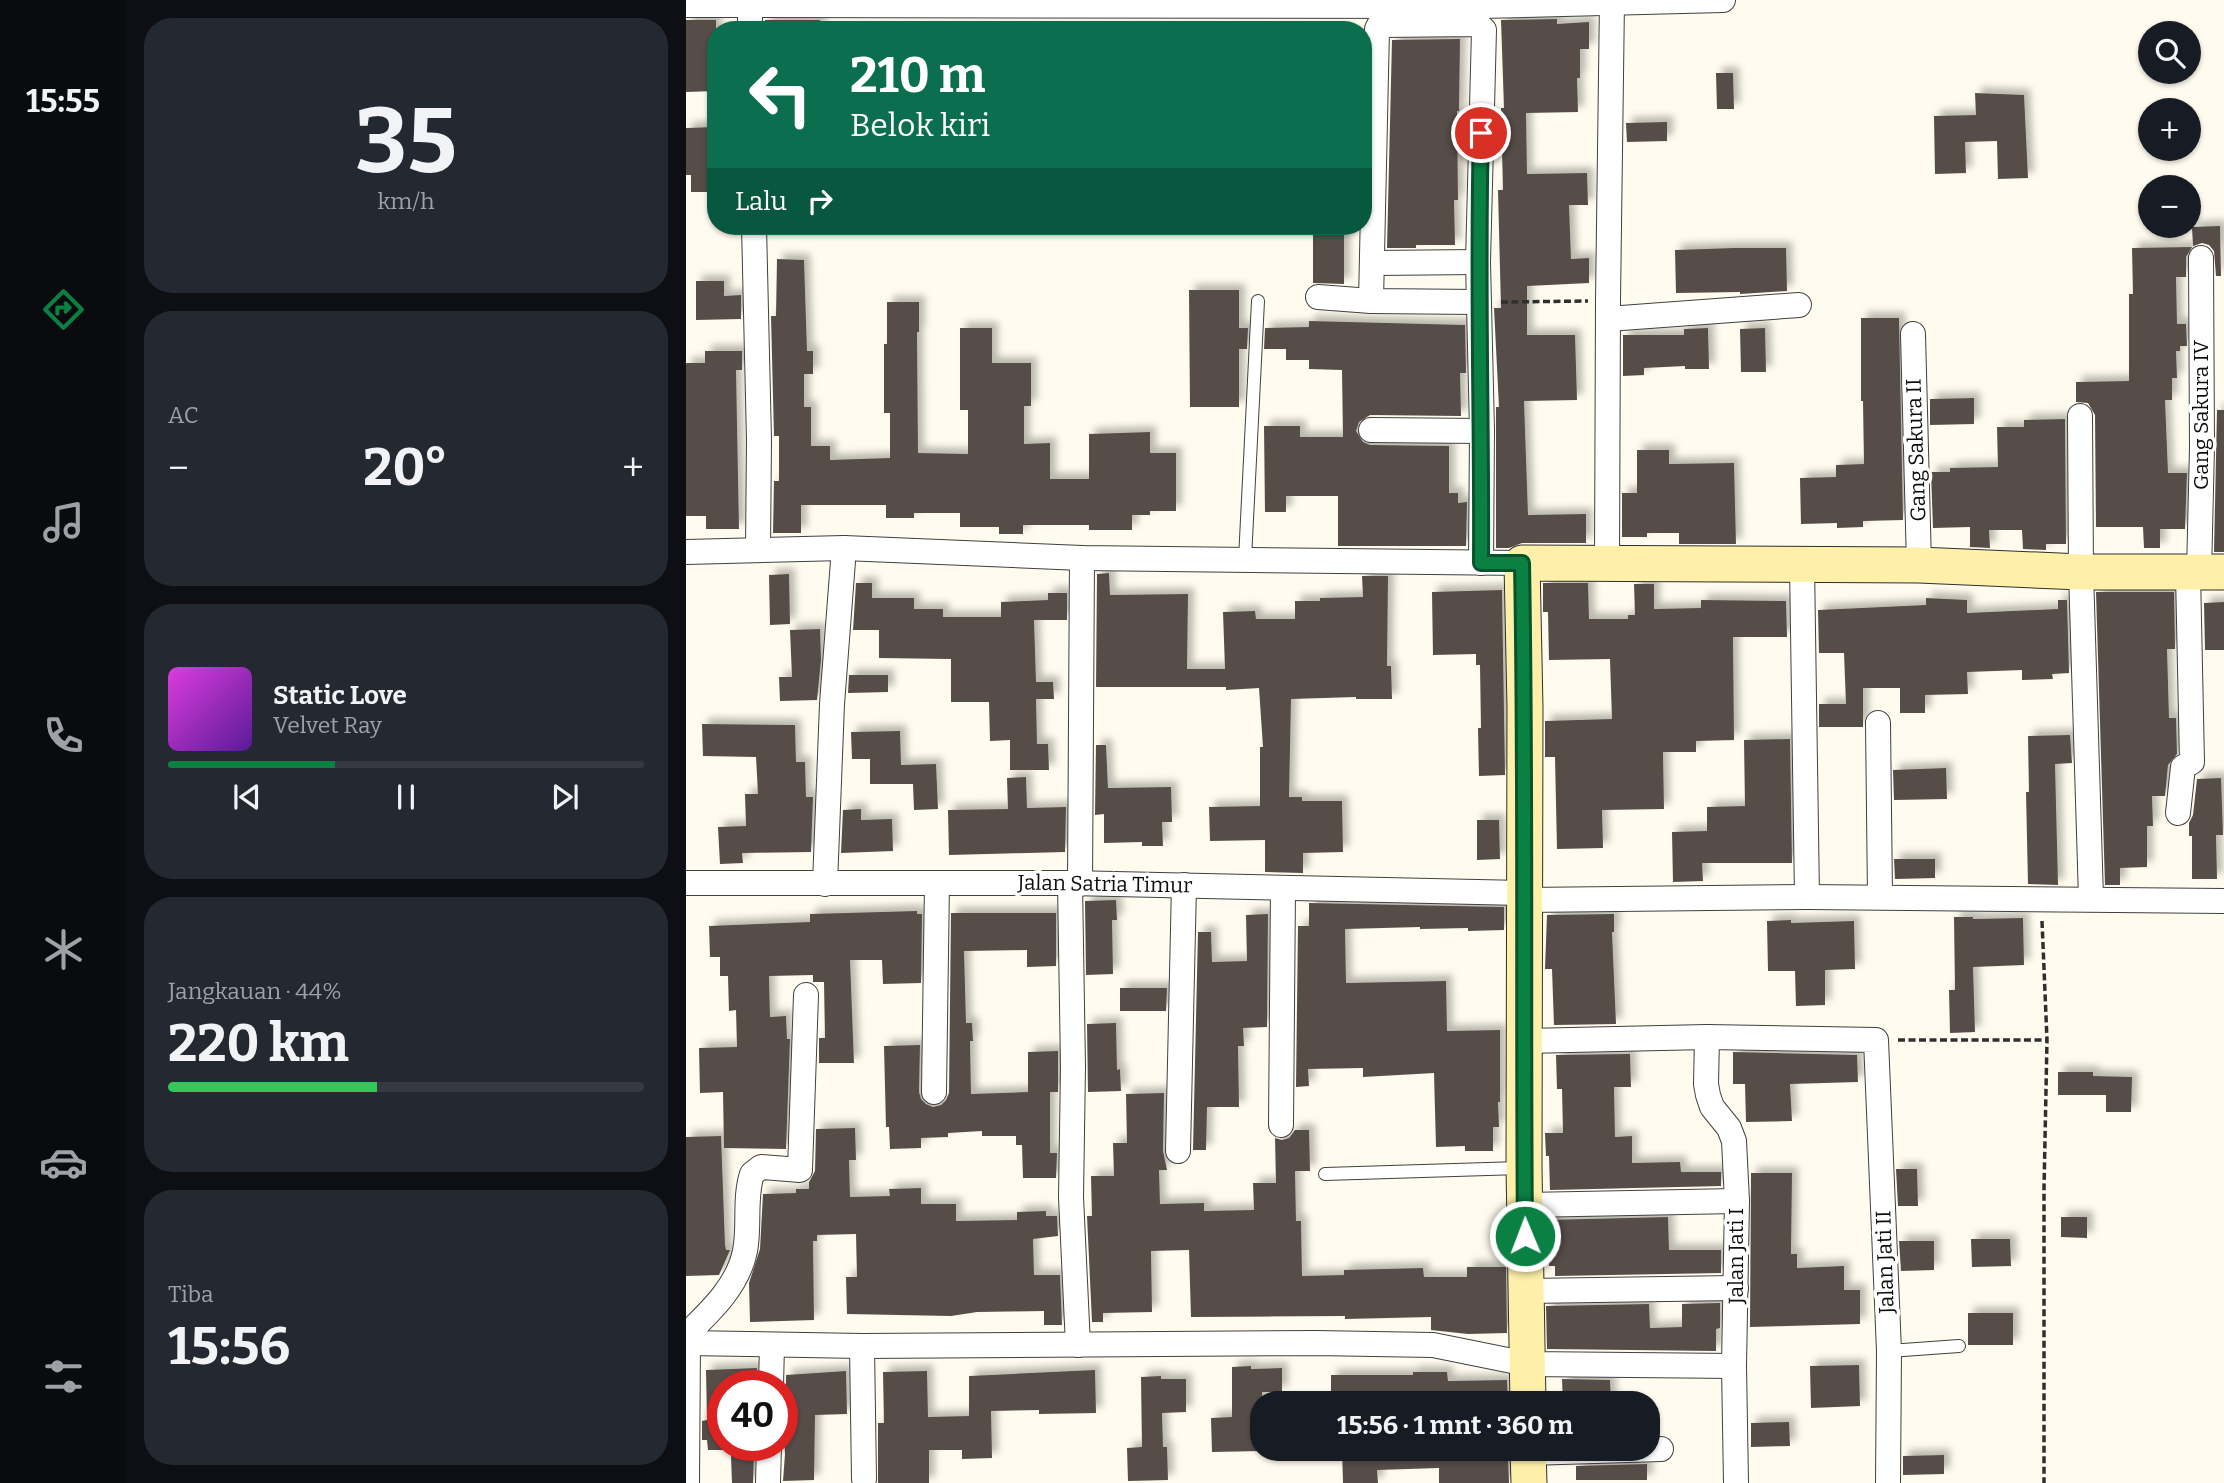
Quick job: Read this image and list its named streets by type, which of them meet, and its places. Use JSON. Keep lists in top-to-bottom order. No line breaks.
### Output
{"streets":{"street":["Gang Sakura IV","Gang Sakura II","Jalan Satria Timur","Jalan Jati I","Jalan Jati II"]},"page":{"tabs":"15:55","tile":[["35","km/h"],"AC",["Jangkauan · 44%","220 km"],["Tiba","15:56"]],"map_buttons":["+","−"],"turn":["210 m","Belok kiri"],"then":"Lalu","heat":["−","20°","+"],"song":["Static Love","Velvet Ray"],"limit":"40","trip":"15:56 · 1 mnt · 360 m"}}
